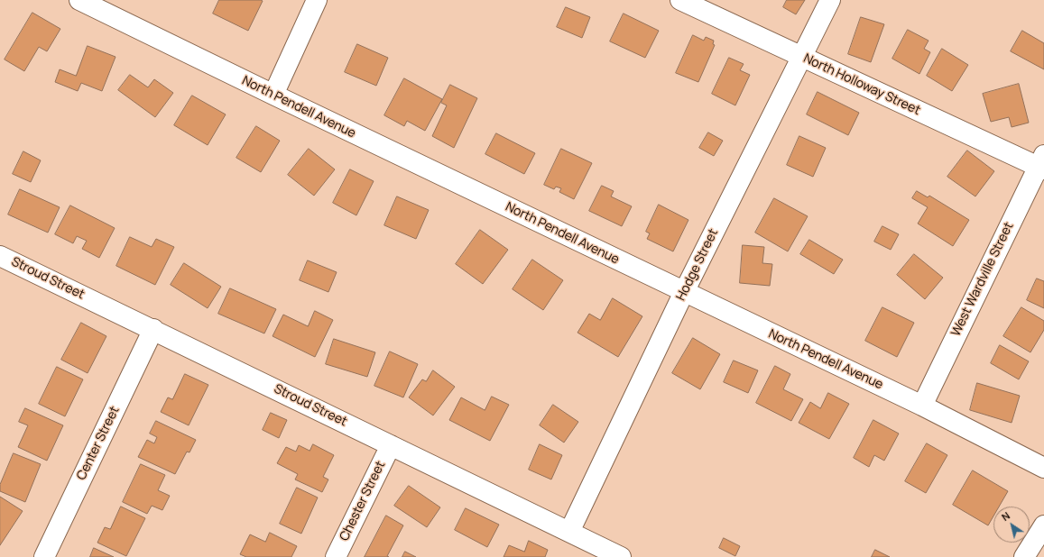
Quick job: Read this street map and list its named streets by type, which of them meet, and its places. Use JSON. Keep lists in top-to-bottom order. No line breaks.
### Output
{"streets":{"street":["North Holloway Street","North Pendell Avenue","Hodge Street","Stroud Street","West Wardville Street","Center Street","Chester Street"]},"crossings":[["North Holloway Street","Hodge Street"],["North Holloway Street","West Wardville Street"],["North Pendell Avenue","Hodge Street"],["North Pendell Avenue","West Wardville Street"],["Hodge Street","Stroud Street"],["Stroud Street","Center Street"],["Stroud Street","Chester Street"]],"north":"top left"}
